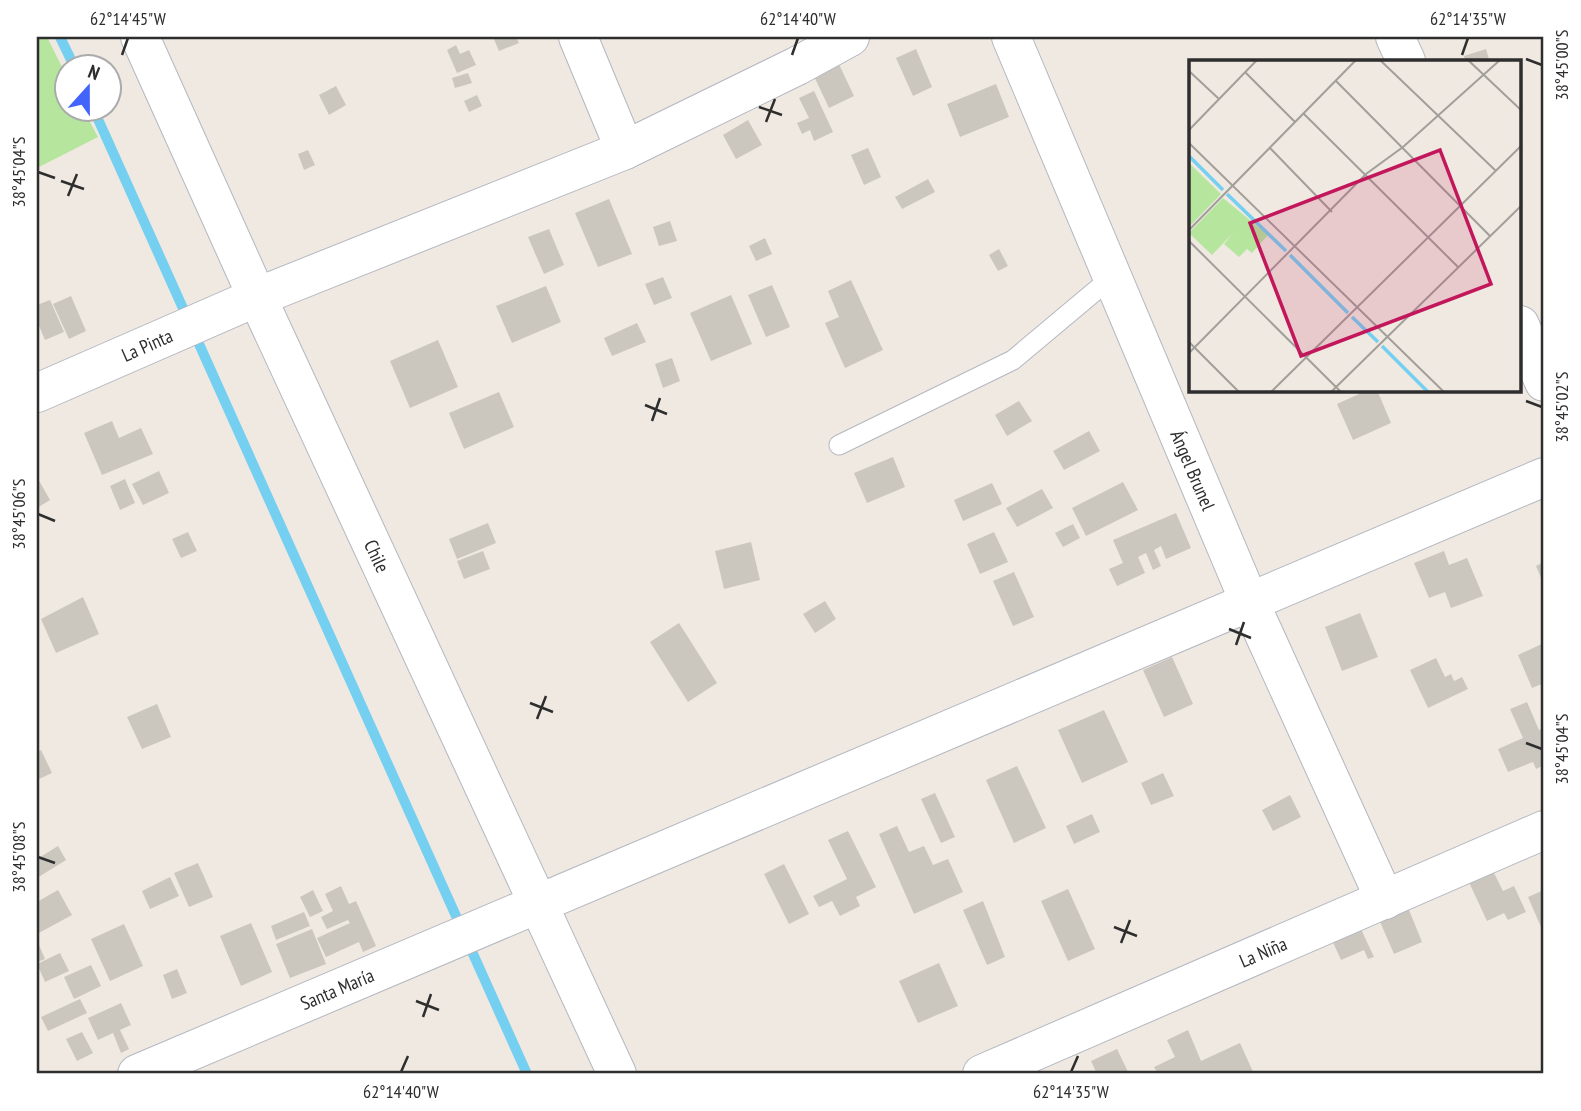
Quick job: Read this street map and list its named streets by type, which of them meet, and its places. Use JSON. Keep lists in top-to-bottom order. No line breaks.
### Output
{"streets":{"street":["La Pinta","Ángel Brunel","Chile","La Niña","Santa María"]},"crossings":[["La Pinta","Chile"],["Ángel Brunel","La Niña"],["Ángel Brunel","Santa María"],["Chile","Santa María"]],"north":"top","coordinates":["62°14'45\"W","62°14'40\"W","62°14'35\"W","38°45'00\"S","38°45'04\"S","38°45'02\"S","38°45'06\"S","38°45'08\"S"]}
